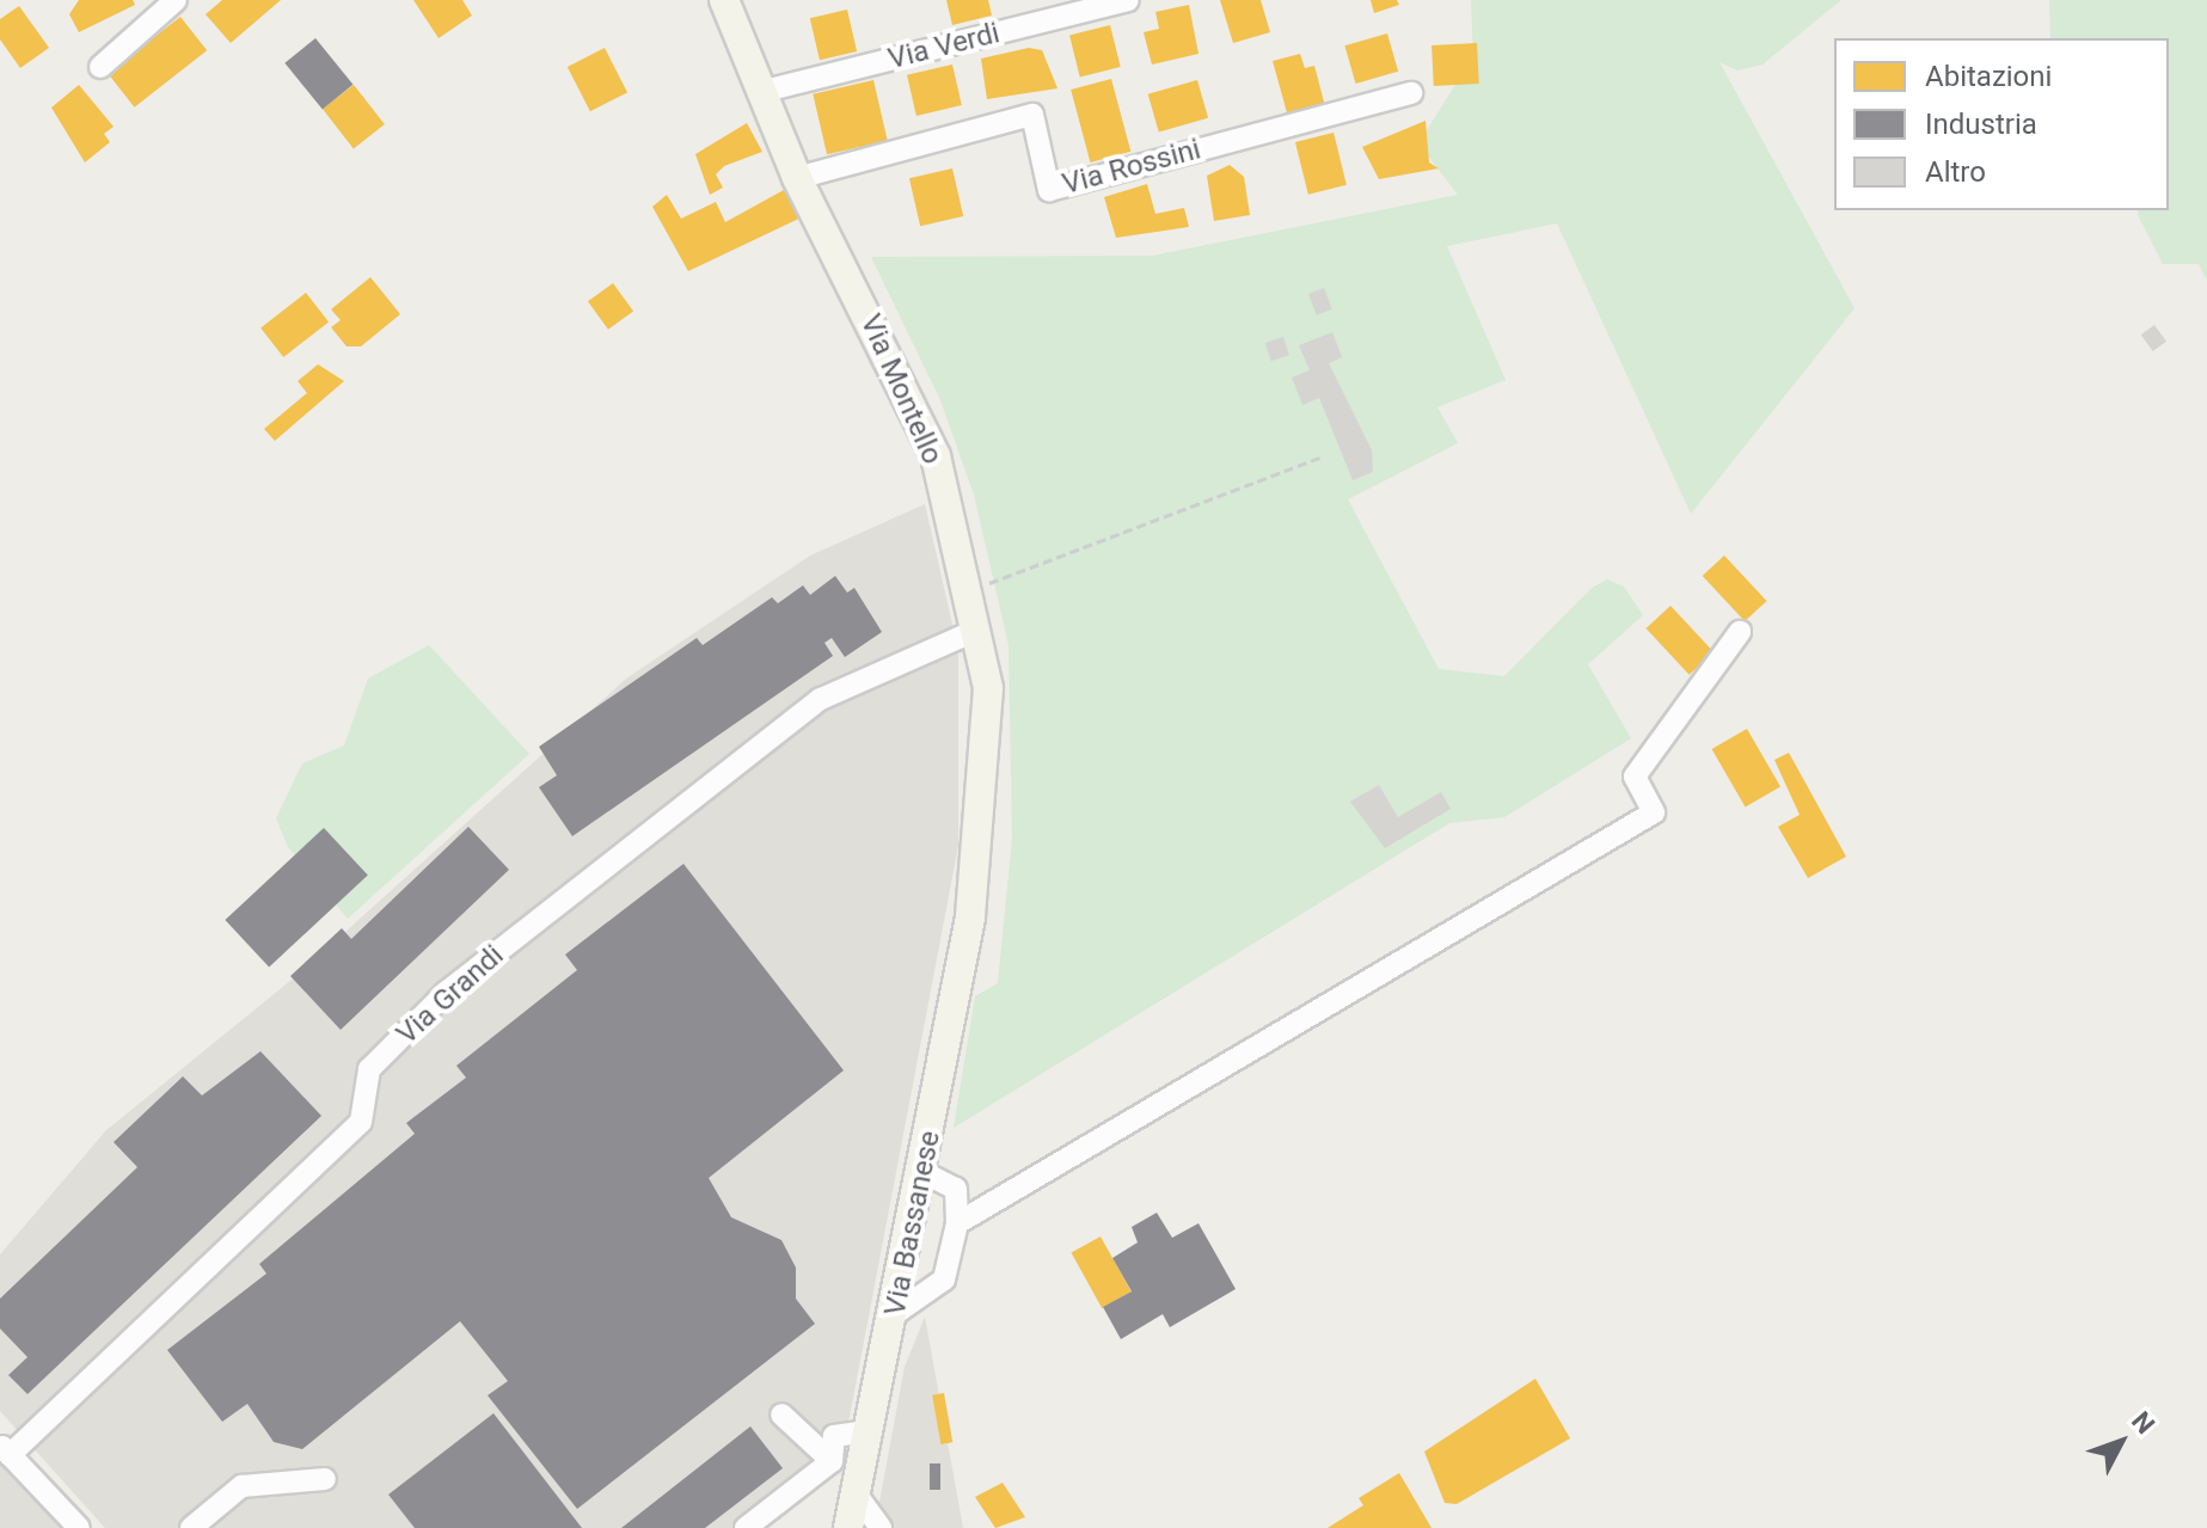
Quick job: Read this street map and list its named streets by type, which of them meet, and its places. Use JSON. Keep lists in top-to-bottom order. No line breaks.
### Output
{"streets":{"main road":["Via Montello","Via Bassanese"],"street":["Via Verdi","Via Rossini","Via Grandi"]},"crossings":[["Via Verdi","Via Montello"],["Via Rossini","Via Montello"],["Via Montello","Via Grandi"],["Via Montello","Via Bassanese"]],"legend":["Abitazioni","Industria","Altro"],"north":"top right"}
